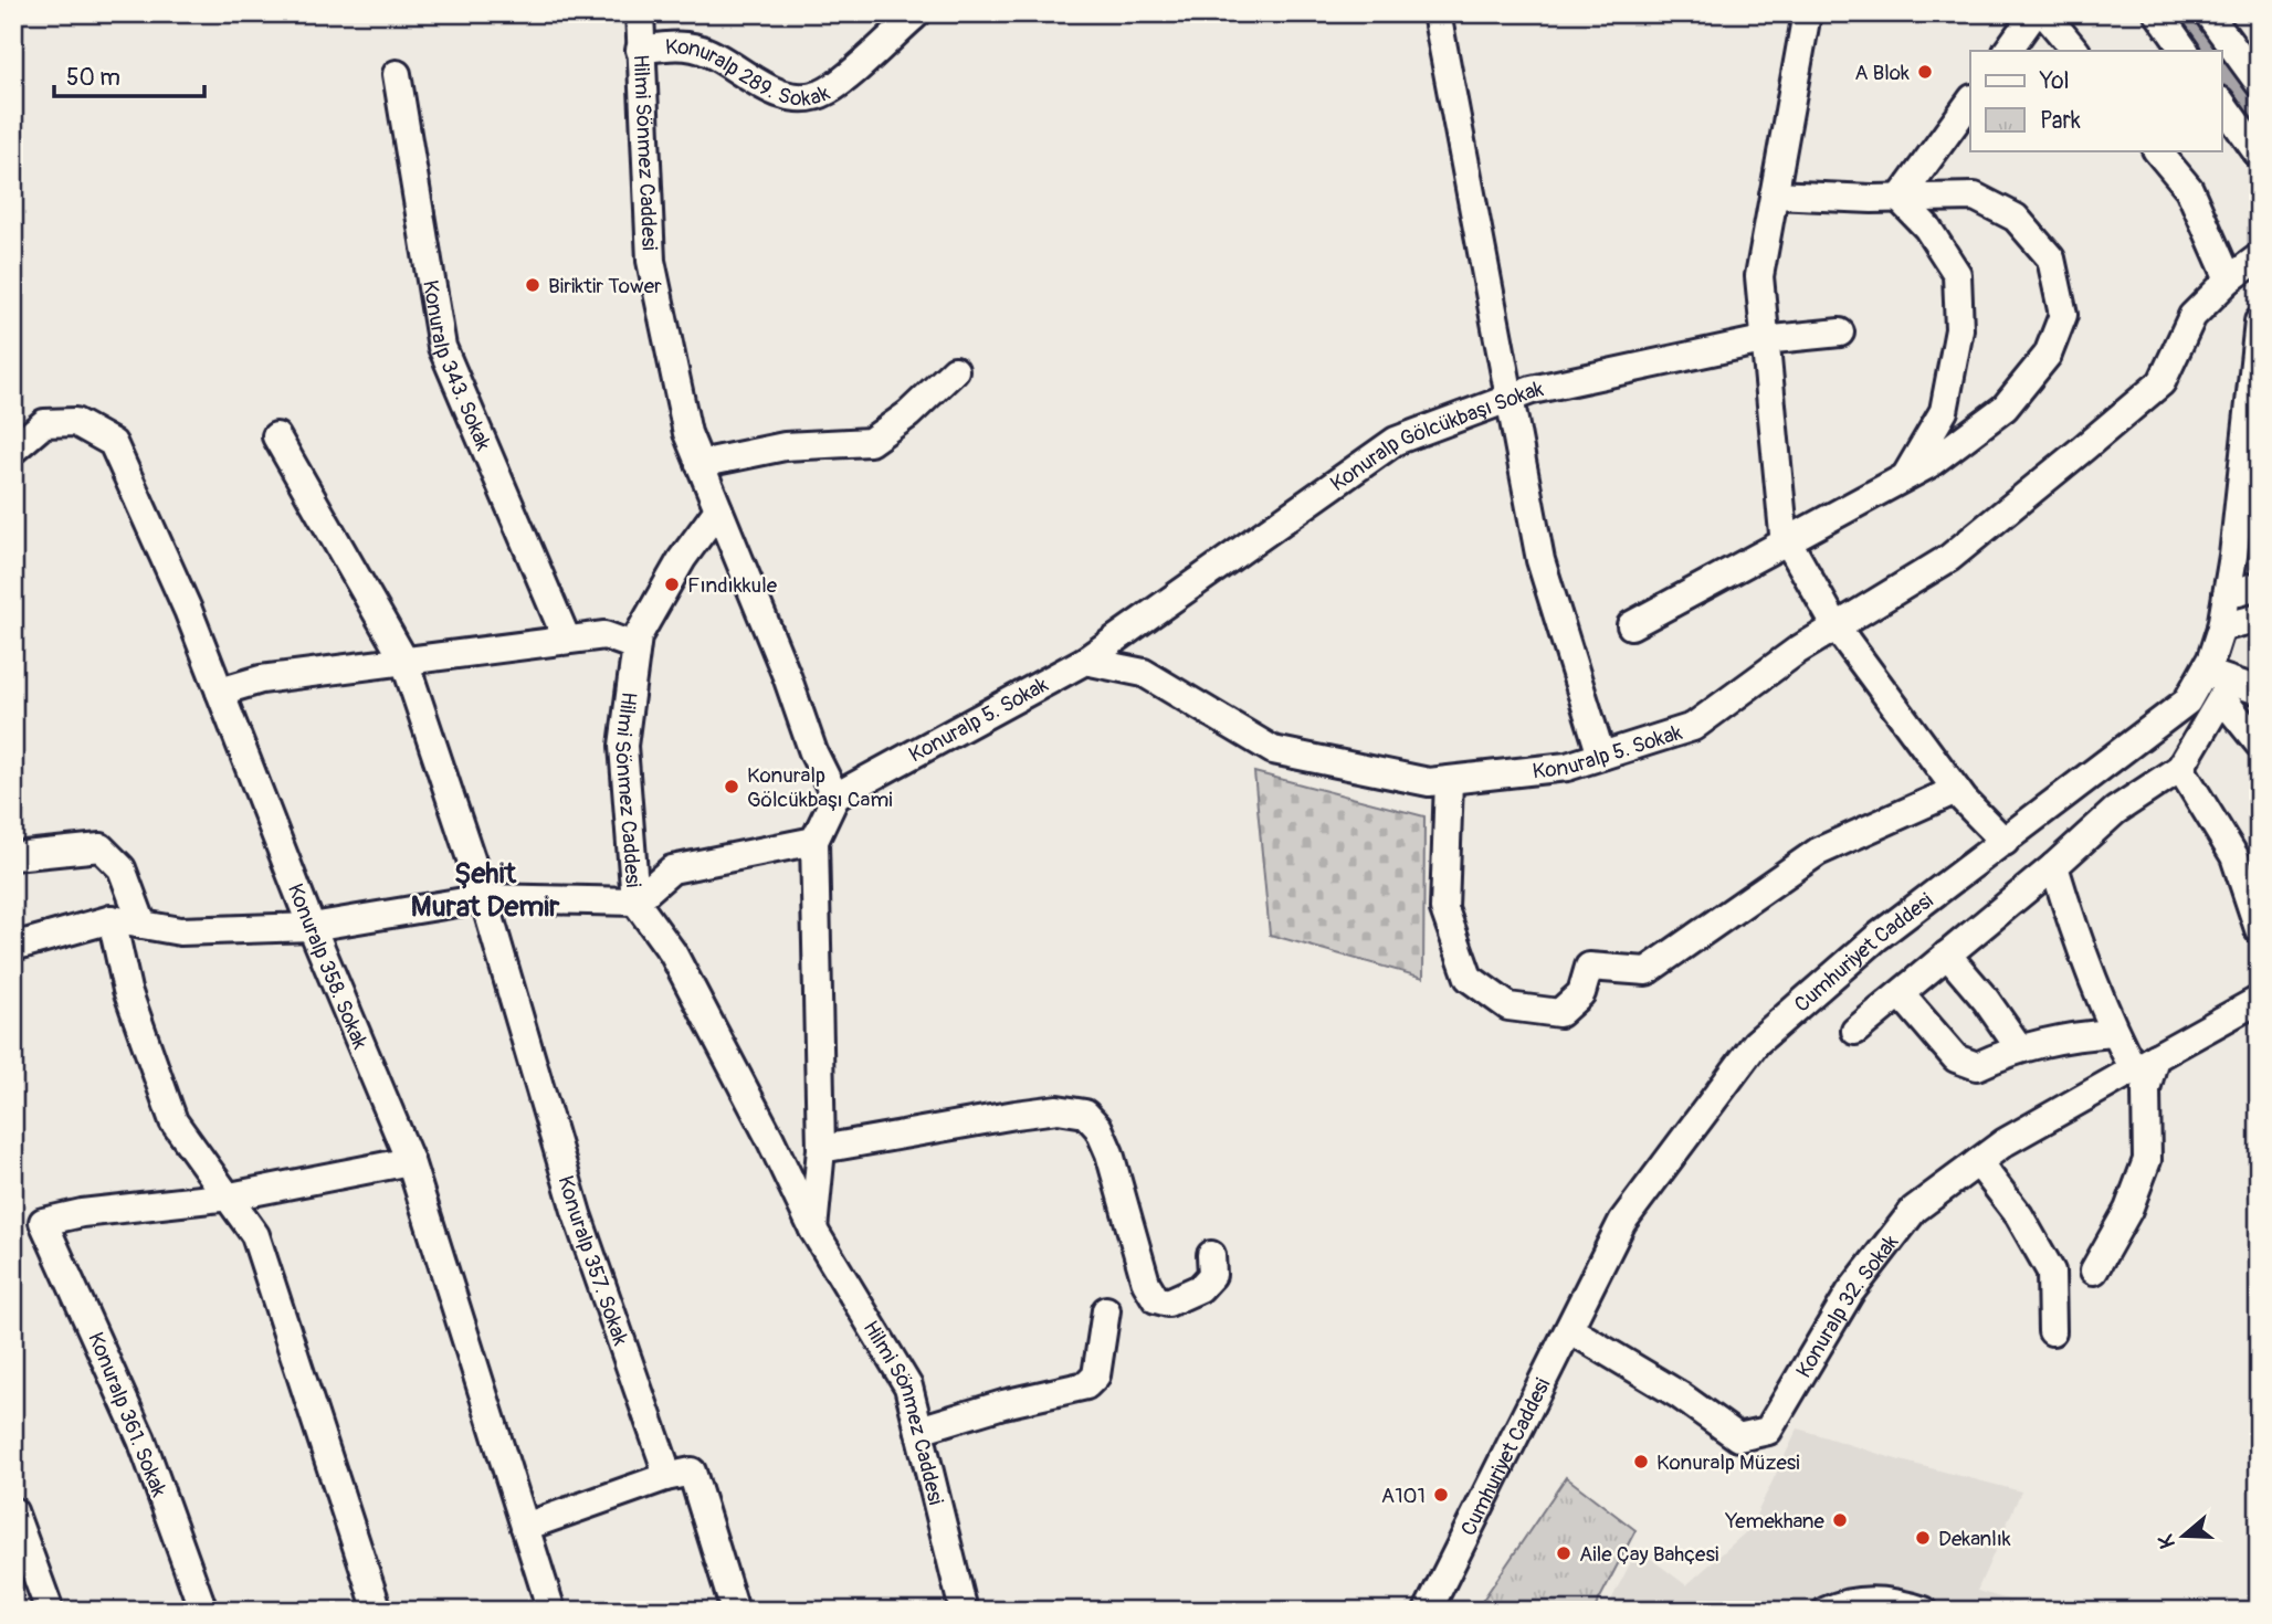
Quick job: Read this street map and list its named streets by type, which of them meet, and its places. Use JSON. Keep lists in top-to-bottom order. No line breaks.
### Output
{"streets":{"street":["Konuralp 289. Sokak","Hilmi Sönmez Caddesi","Konuralp 343. Sokak","Konuralp Gölcükbaşı Sokak","Konuralp 5. Sokak","Cumhuriyet Caddesi","Konuralp 358. Sokak","Konuralp 357. Sokak","Konuralp 32. Sokak","Konuralp 361. Sokak"]},"crossings":[["Konuralp 289. Sokak","Hilmi Sönmez Caddesi"],["Konuralp Gölcükbaşı Sokak","Konuralp 5. Sokak"],["Cumhuriyet Caddesi","Konuralp 32. Sokak"]],"districts":["Şehit Murat Demir"],"places":["A Blok","Biriktir Tower","Fındıkkule","Konuralp Gölcükbaşı Cami","Konuralp Müzesi","A101","Yemekhane","Dekanlık","Aile Çay Bahçesi"],"legend":["Yol","Park"],"scale_bar":"50 m","north":"left"}
